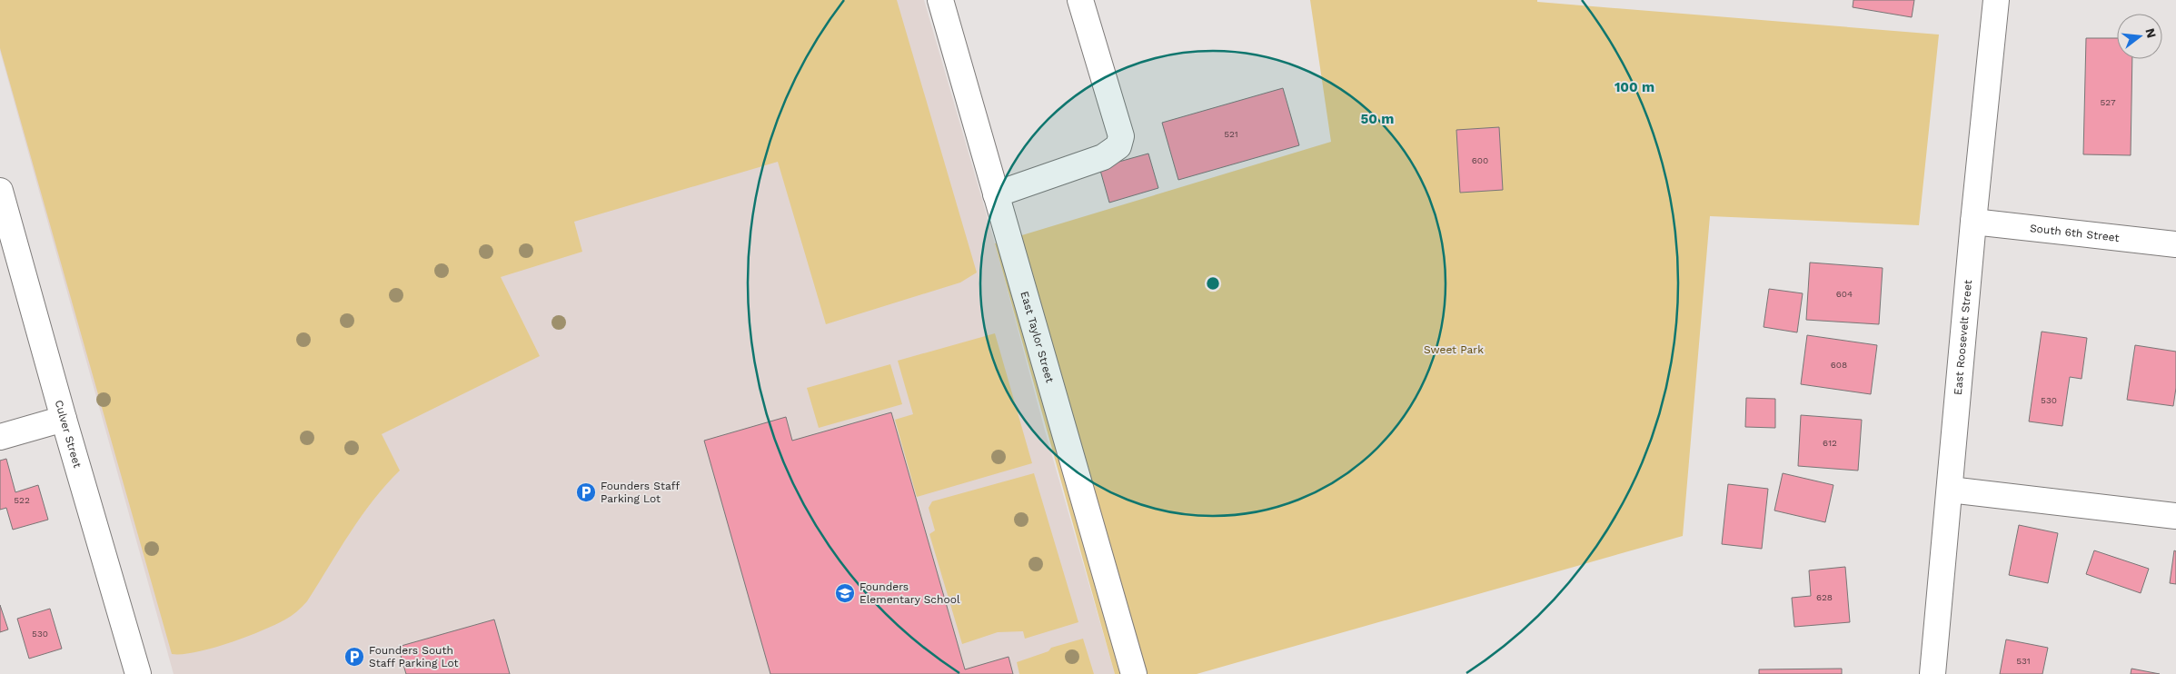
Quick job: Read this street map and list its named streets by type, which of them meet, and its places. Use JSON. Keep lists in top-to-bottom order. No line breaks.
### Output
{"streets":{"street":["South 6th Street","East Taylor Street","East Roosevelt Street","Culver Street"]},"crossings":[["South 6th Street","East Roosevelt Street"]],"parks":["Sweet Park"],"places":{"parking":["Founders Staff Parking Lot","Founders South Staff Parking Lot"],"school or university":["Founders Elementary School"]},"house_numbers":["527","521","600","604","608","530","612","522","628","530","531"],"north":"right","rings":["100 m","50 m"]}
